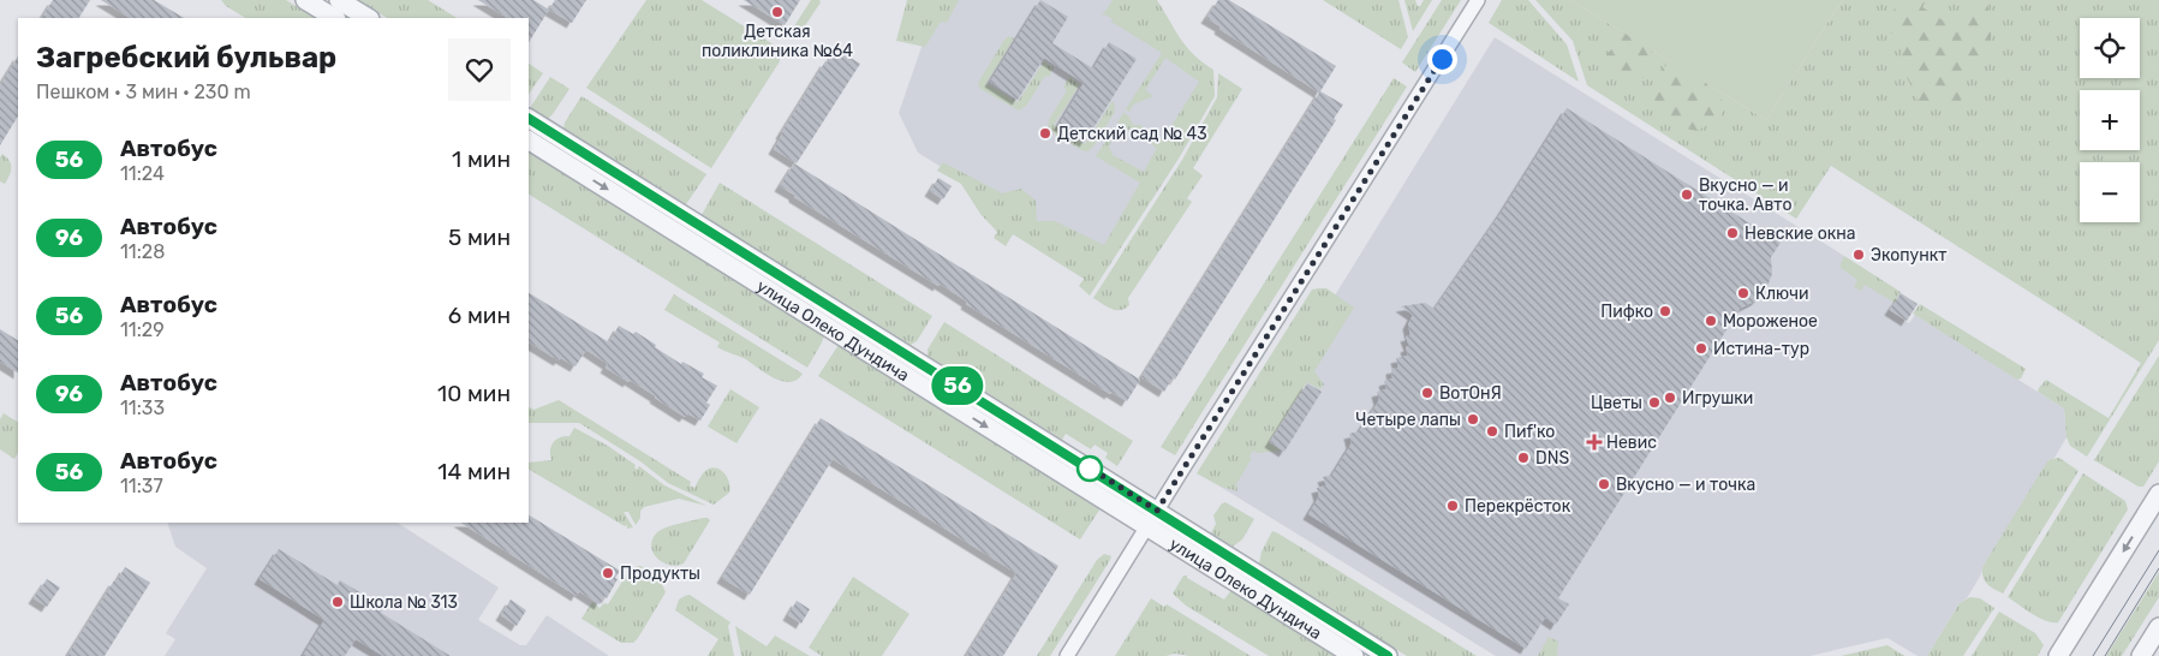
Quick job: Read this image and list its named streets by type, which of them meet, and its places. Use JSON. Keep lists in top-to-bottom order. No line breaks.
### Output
{"streets":{"street":["улица Олеко Дундича"]},"places":{"other":["Детская поликлиника №64","Детский сад № 43","Вкусно — и точка. Авто","Невские окна","Экопункт","Ключи","Пифко","Мороженое","Истина-тур","ВотОнЯ","Игрушки","Цветы","Четыре лапы","Пиf'ко","DNS","Вкусно — и точка","Перекрёсток","Продукты","Школа № 313"],"health":["Невис"]},"lines":["bus line 56"],"page":{"on_map":"56","map_buttons":["+","−"],"heading":["Загребский бульвар","Пешком · 3 мин · 230 m"],"list":[{"mark":"56","name":"Автобус","note":"11:24","value":"1 мин"},{"mark":"96","name":"Автобус","note":"11:28","value":"5 мин"},{"mark":"56","name":"Автобус","note":"11:29","value":"6 мин"},{"mark":"96","name":"Автобус","note":"11:33","value":"10 мин"},{"mark":"56","name":"Автобус","note":"11:37","value":"14 мин"}]}}
